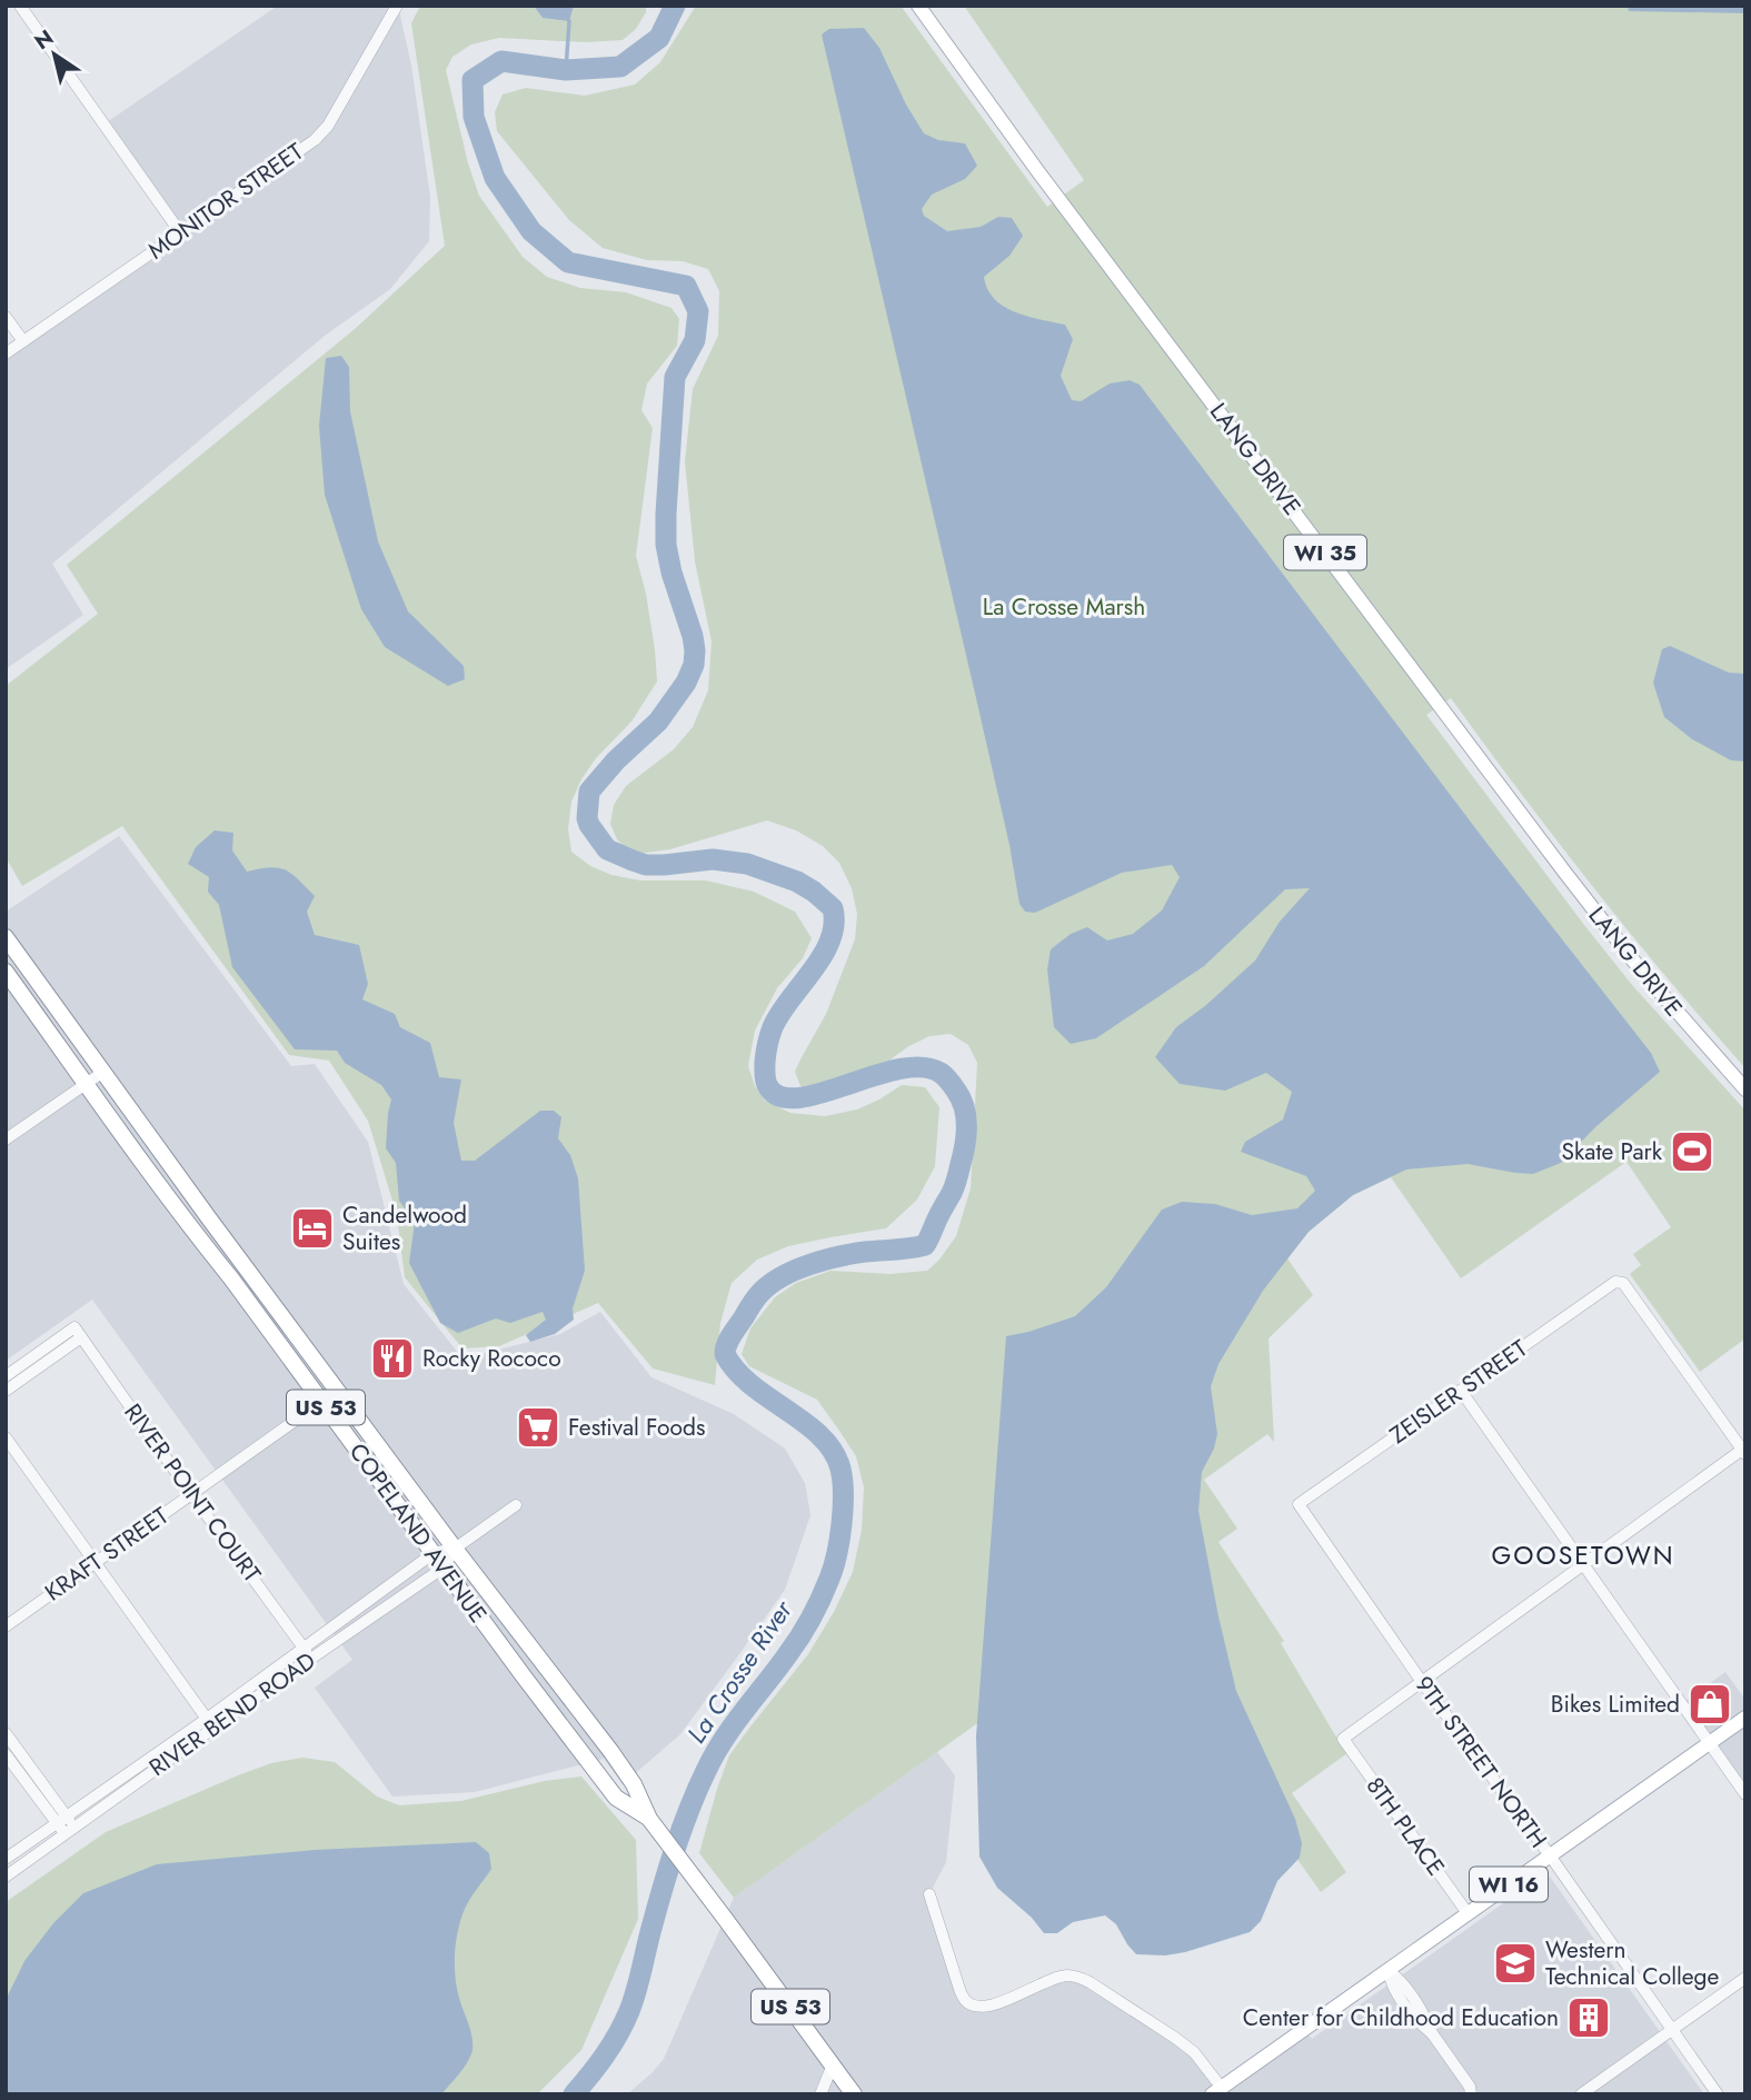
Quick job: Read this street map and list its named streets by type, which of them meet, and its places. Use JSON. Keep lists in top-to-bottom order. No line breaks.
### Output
{"streets":{"highway":["US 53","COPELAND AVENUE"],"main road":["LANG DRIVE","WI 35","WI 16"],"street":["MONITOR STREET","ZEISLER STREET","RIVER POINT COURT","KRAFT STREET","RIVER BEND ROAD","9TH STREET NORTH","8TH PLACE"]},"crossings":[["ZEISLER STREET","9TH STREET NORTH"],["US 53","COPELAND AVENUE"],["RIVER POINT COURT","KRAFT STREET"],["RIVER POINT COURT","RIVER BEND ROAD"],["COPELAND AVENUE","KRAFT STREET"],["COPELAND AVENUE","RIVER BEND ROAD"],["9TH STREET NORTH","8TH PLACE"],["9TH STREET NORTH","WI 16"],["8TH PLACE","WI 16"]],"districts":["GOOSETOWN"],"water":["La Crosse River"],"parks":["La Crosse Marsh"],"places":{"sports":["Skate Park"],"hotel":["Candelwood Suites"],"restaurant":["Rocky Rococo"],"supermarket":["Festival Foods"],"shop":["Bikes Limited"],"school or university":["Western Technical College"],"building":["Center for Childhood Education"]},"north":"top left"}
